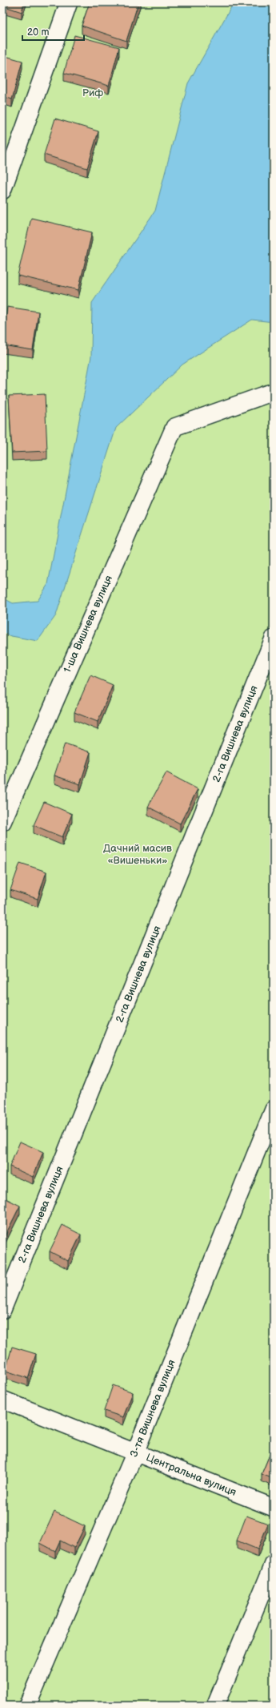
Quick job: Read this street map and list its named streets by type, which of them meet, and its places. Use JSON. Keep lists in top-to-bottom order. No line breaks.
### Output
{"streets":{"street":["1-ша Вишнева вулиця","2-га Вишнева вулиця","3-тя Вишнева вулиця","Центральна вулиця"]},"crossings":[["3-тя Вишнева вулиця","Центральна вулиця"]],"parks":["Риф","Дачний масив «Вишеньки»"],"scale_bar":"20 m"}
